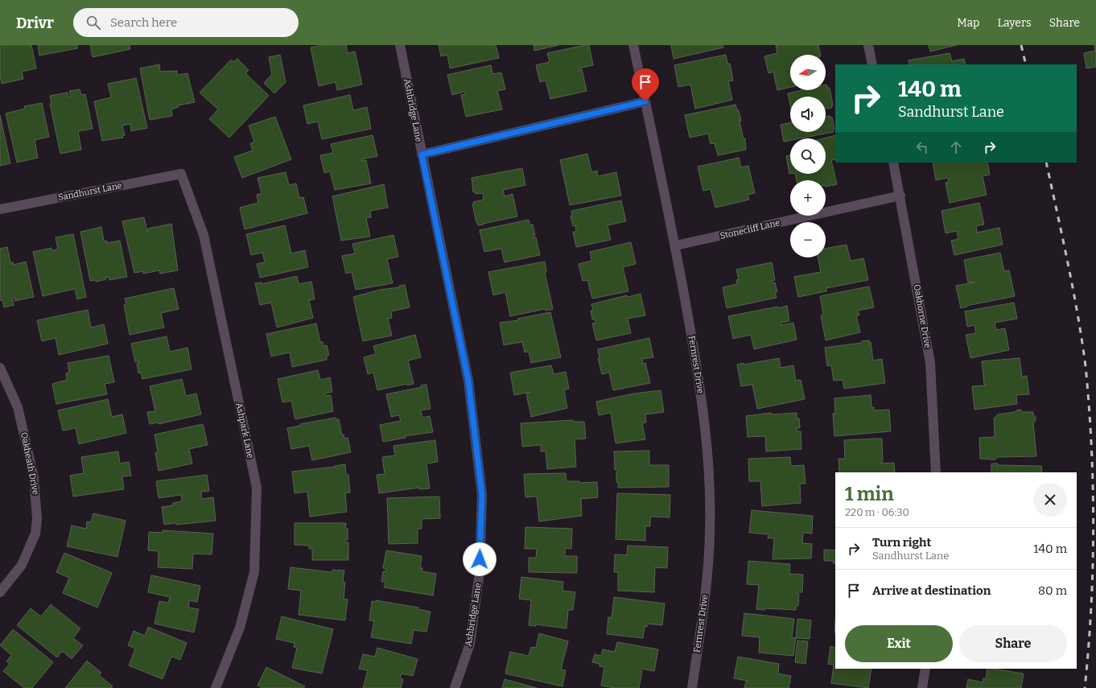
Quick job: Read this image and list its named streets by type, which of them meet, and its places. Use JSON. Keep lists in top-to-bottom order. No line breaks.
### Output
{"streets":{"street":["Ashbridge Lane","Sandhurst Lane","Stonecliff Lane","Oakhorne Drive","Fernrest Drive","Ashpark Lane","Oakheath Drive"]},"crossings":[["Sandhurst Lane","Ashpark Lane"],["Stonecliff Lane","Oakhorne Drive"],["Stonecliff Lane","Fernrest Drive"]],"north":"left","page":{"header":"Drivr","search":"Search here","nav":["Map","Layers","Share"],"map_buttons":["+","−"],"turn":["140 m","Sandhurst Lane"],"heading":["1 min","220 m · 06:30"],"list":[{"name":"Turn right","note":"Sandhurst Lane","value":"140 m"},{"name":"Arrive at destination","value":"80 m"}],"buttons":["Exit","Share"]}}
